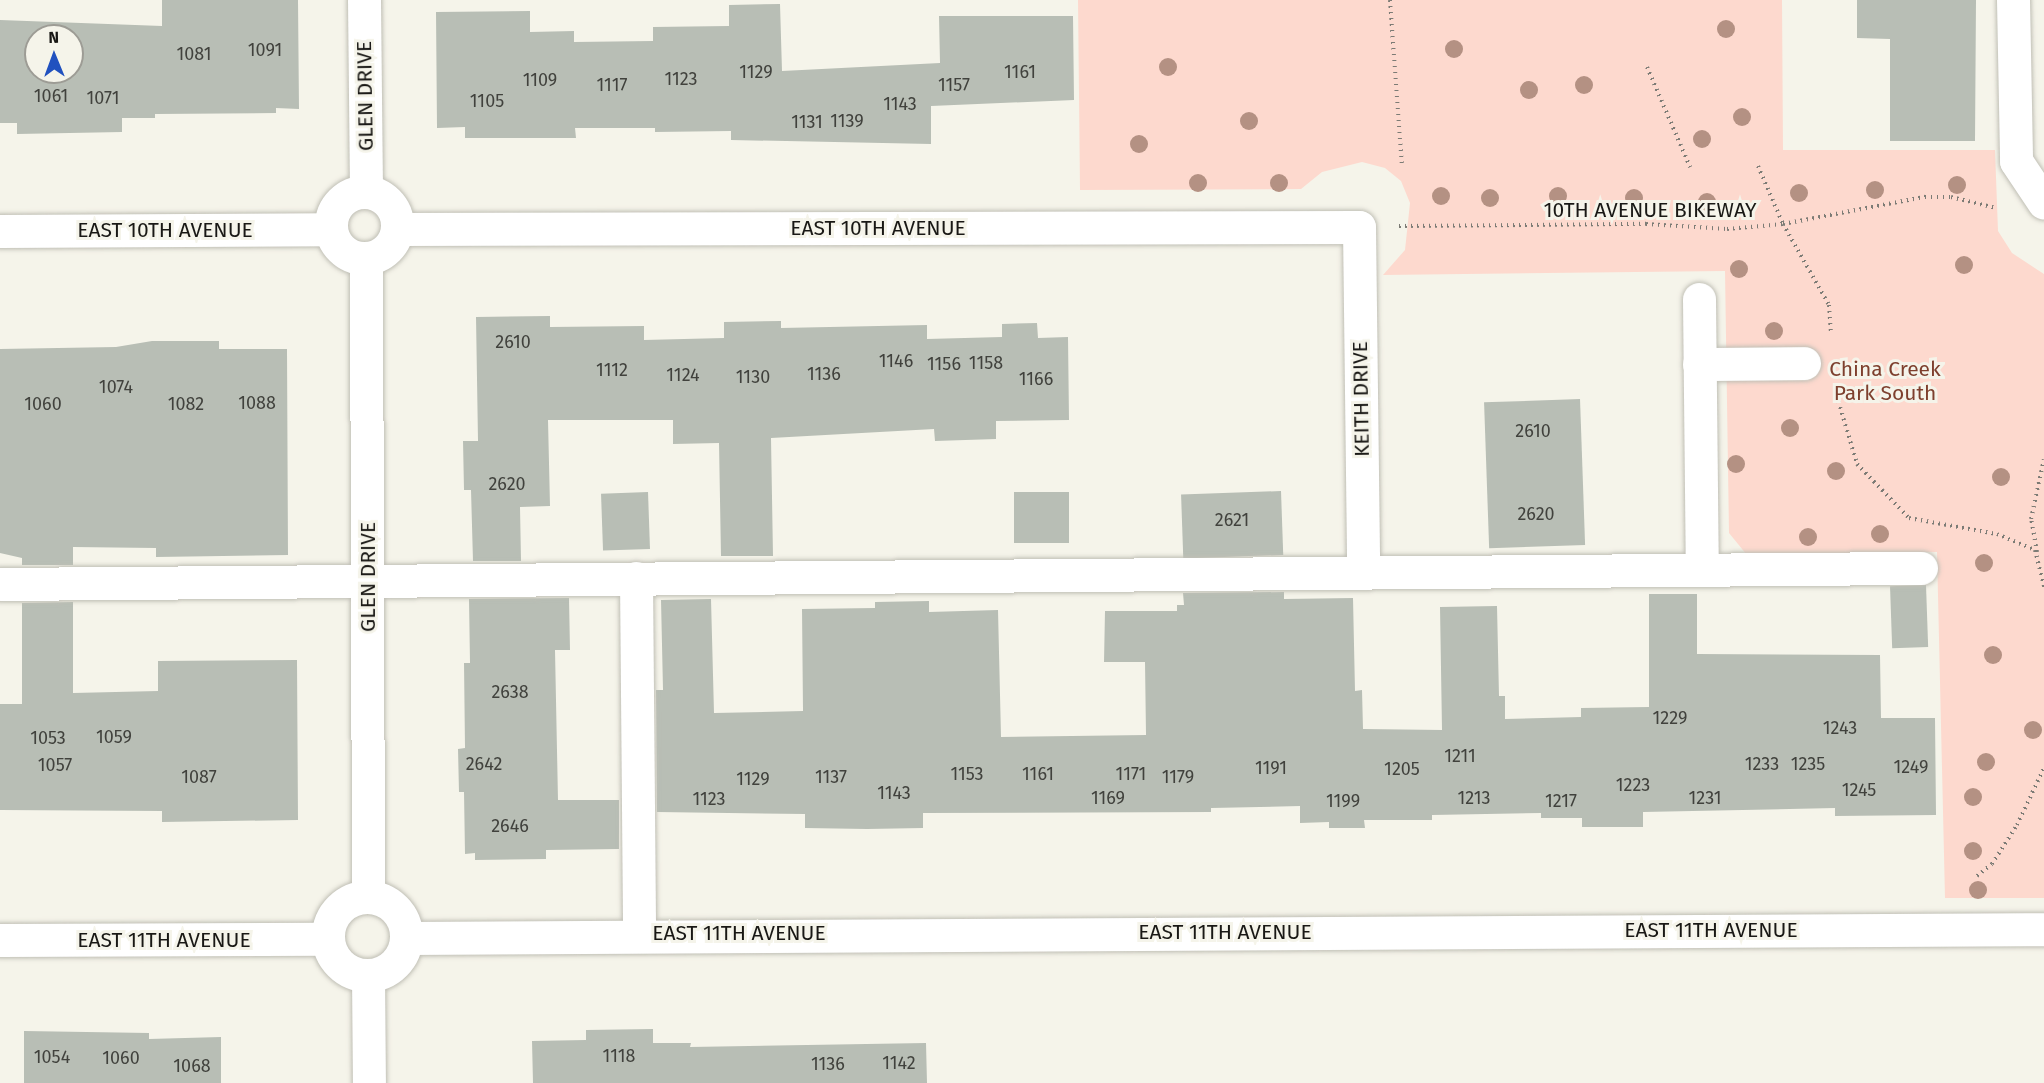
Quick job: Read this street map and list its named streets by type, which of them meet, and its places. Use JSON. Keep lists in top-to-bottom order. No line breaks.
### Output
{"streets":{"street":["GLEN DRIVE","EAST 10TH AVENUE","KEITH DRIVE","EAST 11TH AVENUE"],"path":["10TH AVENUE BIKEWAY"]},"crossings":[["GLEN DRIVE","EAST 10TH AVENUE"],["GLEN DRIVE","EAST 11TH AVENUE"],["10TH AVENUE BIKEWAY","EAST 10TH AVENUE"],["10TH AVENUE BIKEWAY","KEITH DRIVE"],["EAST 10TH AVENUE","KEITH DRIVE"]],"parks":["China Creek Park South"],"house_numbers":["1091","1081","1129","1161","1123","1109","1117","1157","1061","1071","1105","1143","1139","1131","2610","1146","1158","1156","1112","1136","1124","1130","1166","1074","1088","1060","1082","2610","2620","2620","2621","2638","1229","1243","1059","1053","1211","2642","1233","1235","1057","1249","1191","1205","1153","1161","1171","1087","1137","1179","1129","1223","1245","1143","1169","1213","1231","1123","1199","1217","2646","1118","1054","1060","1142","1136","1068"],"north":"top"}
